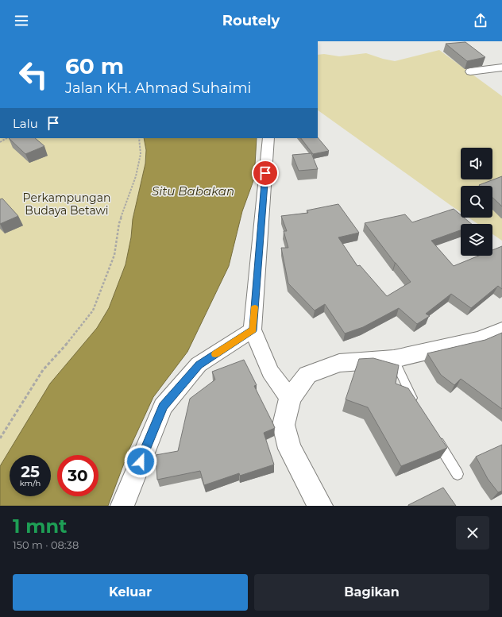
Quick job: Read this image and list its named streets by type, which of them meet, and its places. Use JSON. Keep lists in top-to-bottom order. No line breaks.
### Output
{"water":["Situ Babakan"],"parks":["Perkampungan Budaya Betawi"],"page":{"header":"Routely","turn":["60 m","Jalan KH. Ahmad Suhaimi"],"then":"Lalu","speed":"25 km/h","limit":"30","heading":["1 mnt","150 m · 08:38"],"buttons":["Keluar","Bagikan"]}}
